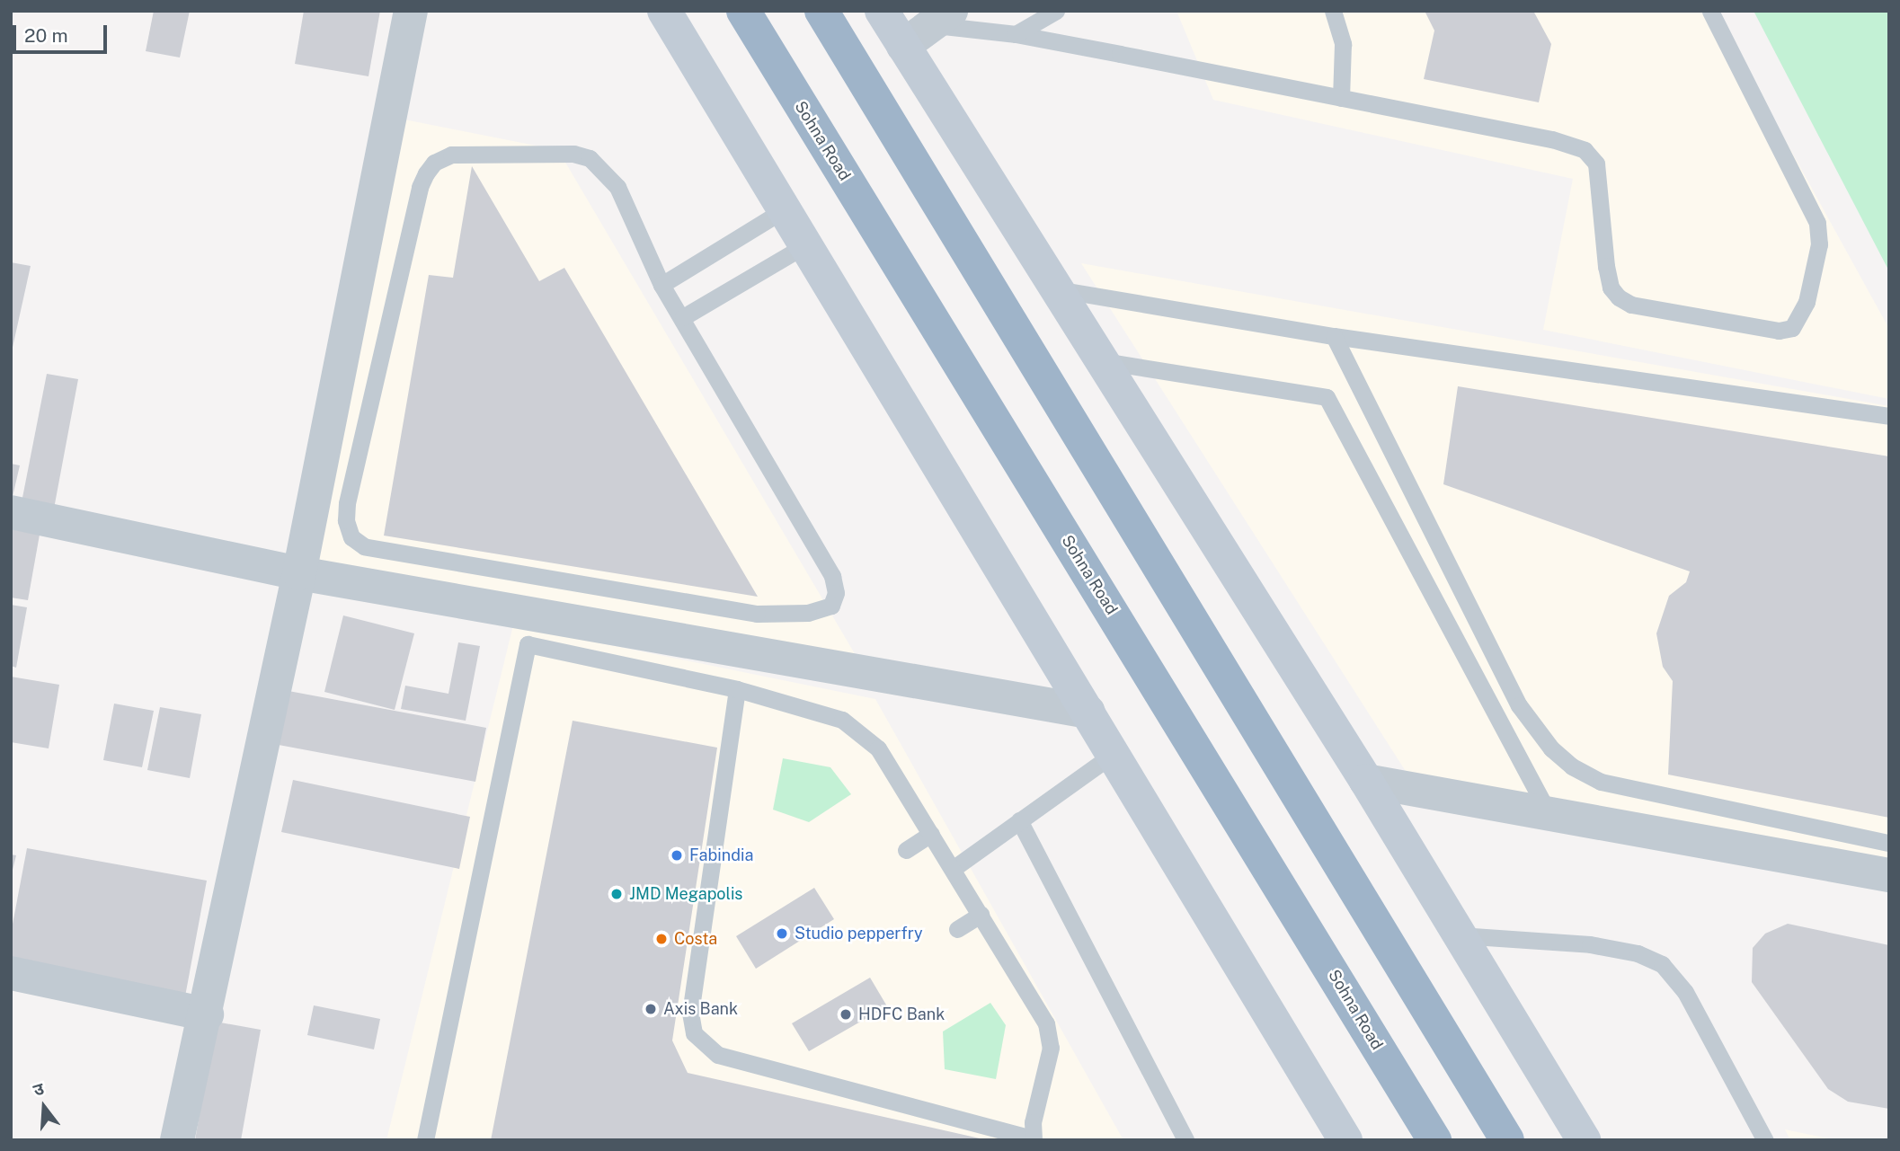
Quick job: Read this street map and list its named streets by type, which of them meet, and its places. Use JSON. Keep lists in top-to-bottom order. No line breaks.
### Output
{"streets":{"highway":["Sohna Road"]},"places":["Fabindia","JMD Megapolis","Studio pepperfry","Costa","Axis Bank","HDFC Bank"],"scale_bar":"20 m","north":"top"}
